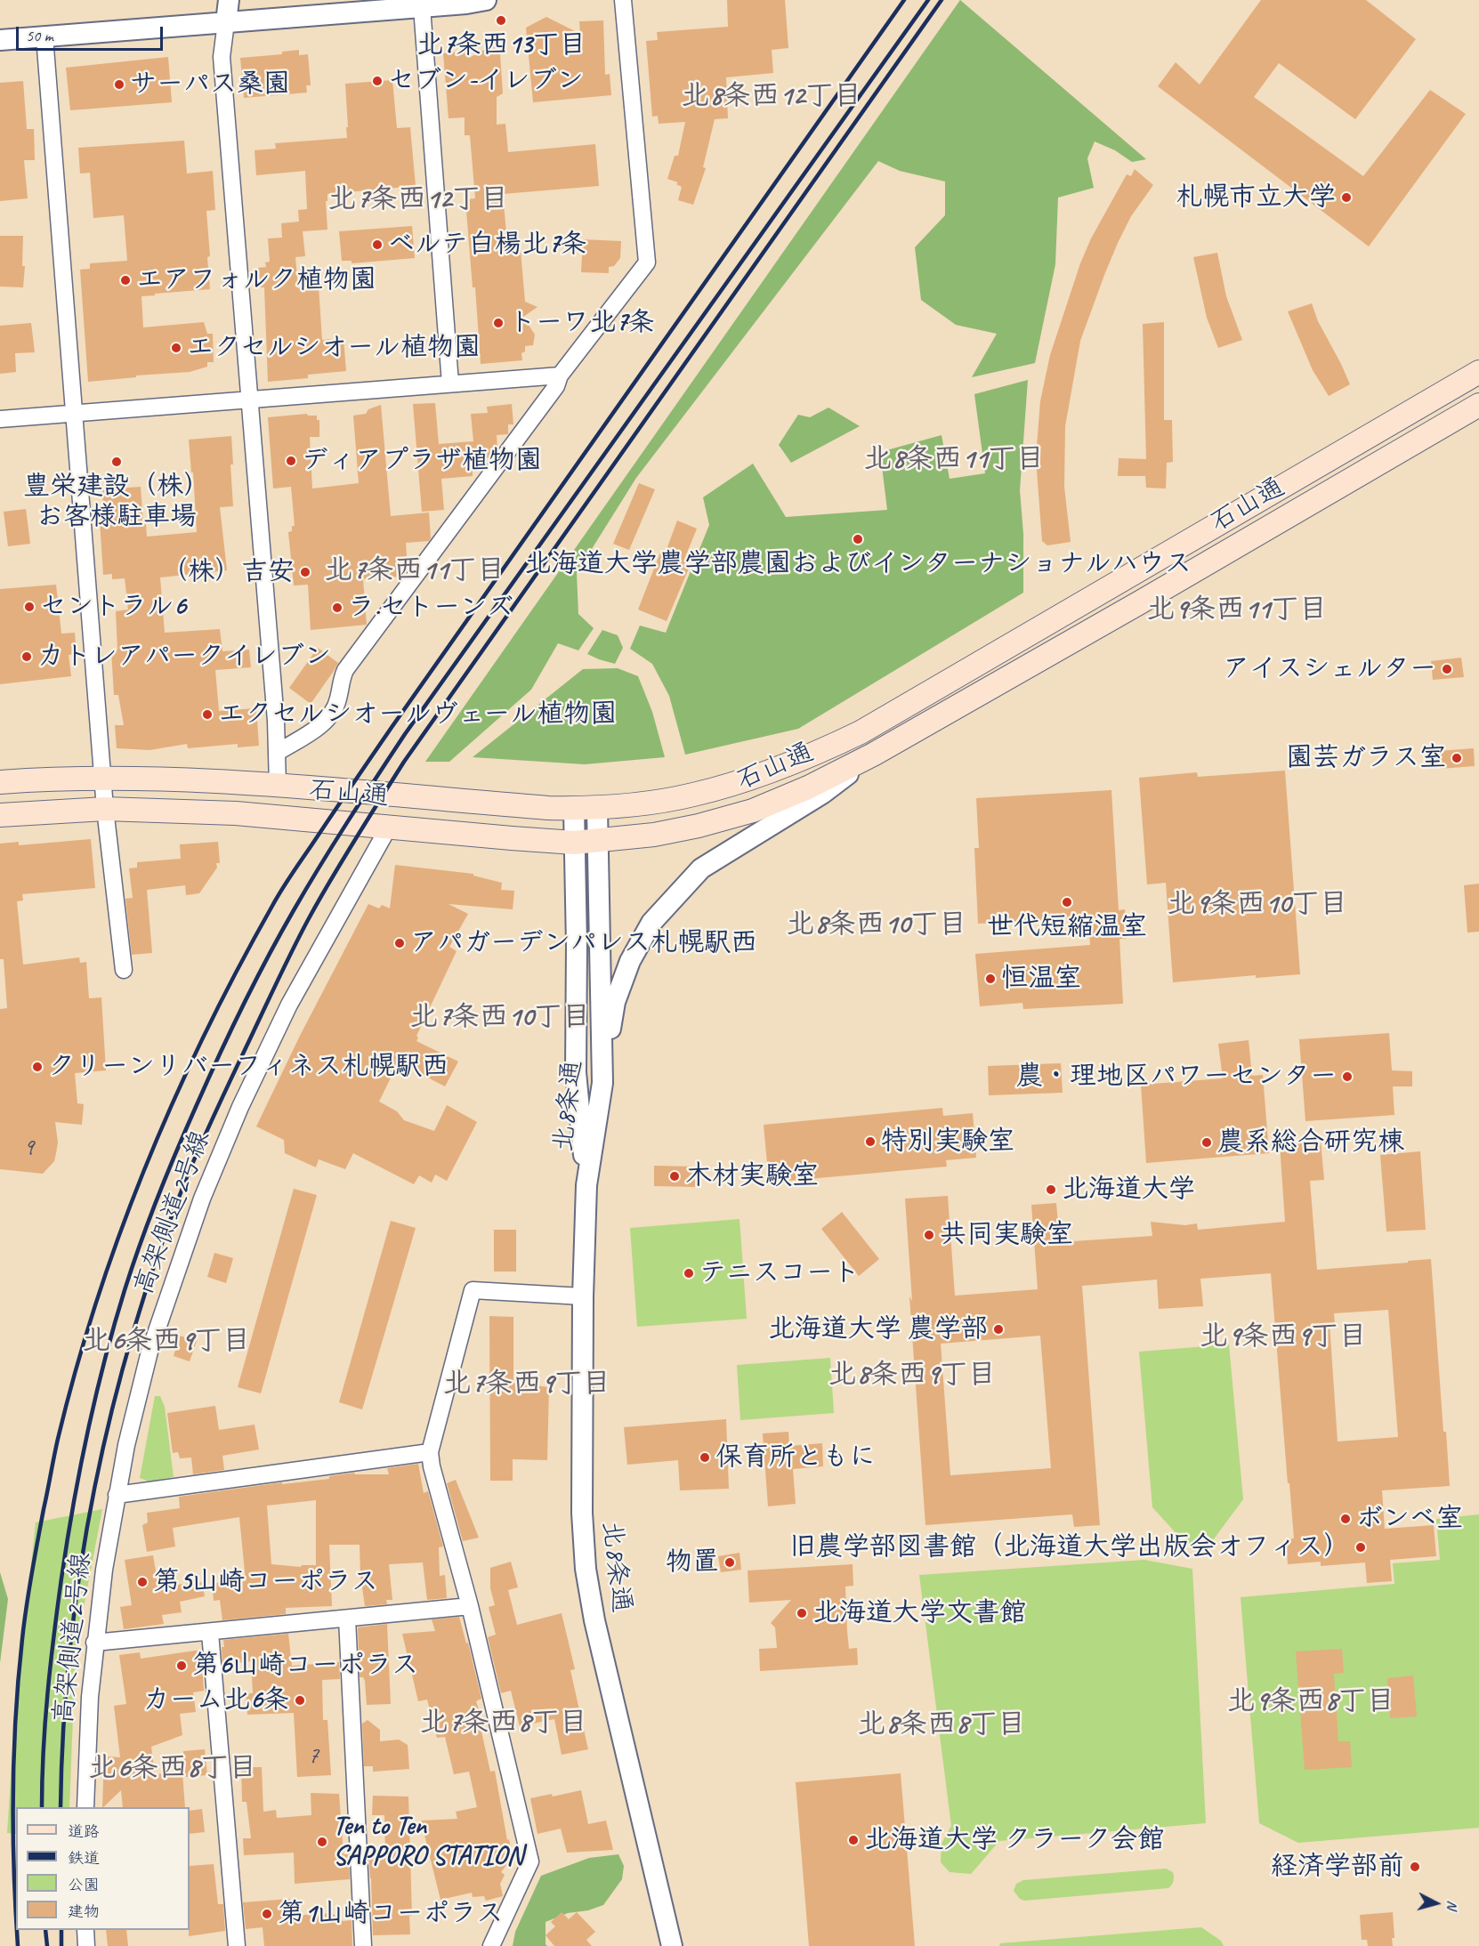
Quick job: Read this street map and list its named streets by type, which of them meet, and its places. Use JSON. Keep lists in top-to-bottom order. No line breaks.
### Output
{"streets":{"main road":["石山通"],"street":["北8条通","高架側道2号線"]},"crossings":[["石山通","北8条通"],["石山通","高架側道2号線"]],"districts":["北8条西12丁目","北7条西12丁目","北8条西11丁目","北7条西11丁目","北9条西11丁目","北9条西10丁目","北8条西10丁目","北7条西10丁目","北9条西9丁目","北6条西9丁目","北8条西9丁目","北7条西9丁目","北9条西8丁目","北7条西8丁目","北8条西8丁目","北6条西8丁目"],"places":["北7条西13丁目","セブン-イレブン","サーパス桑園","札幌市立大学","ベルテ白楊北7条","エアフォルク植物園","トーワ北7条","エクセルシオール植物園","ディアプラザ植物園","豊栄建設（株） お客様駐車場","北海道大学農学部農園およびインターナショナルハウス","（株）吉安","セントラル6","ラ.セトーンズ","カトレアパークイレブン","アイスシェルター","エクセルシオールヴェール植物園","園芸ガラス室","世代短縮温室","アパガーデンパレス札幌駅西","恒温室","クリーンリバーフィネス札幌駅西","農・理地区パワーセンター","特別実験室","農系総合研究棟","木材実験室","北海道大学","共同実験室","テニスコート","北海道大学 農学部","保育所ともに","ボンベ室","旧農学部図書館（北海道大学出版会オフィス）","物置","第5山崎コーポラス","北海道大学文書館","第6山崎コーポラス","カーム北6条","北海道大学 クラーク会館","Ten to Ten SAPPORO STATION","経済学部前","第1山崎コーポラス"],"house_numbers":["9","7"],"legend":["道路","鉄道","公園","建物"],"scale_bar":"50 m","north":"right"}
